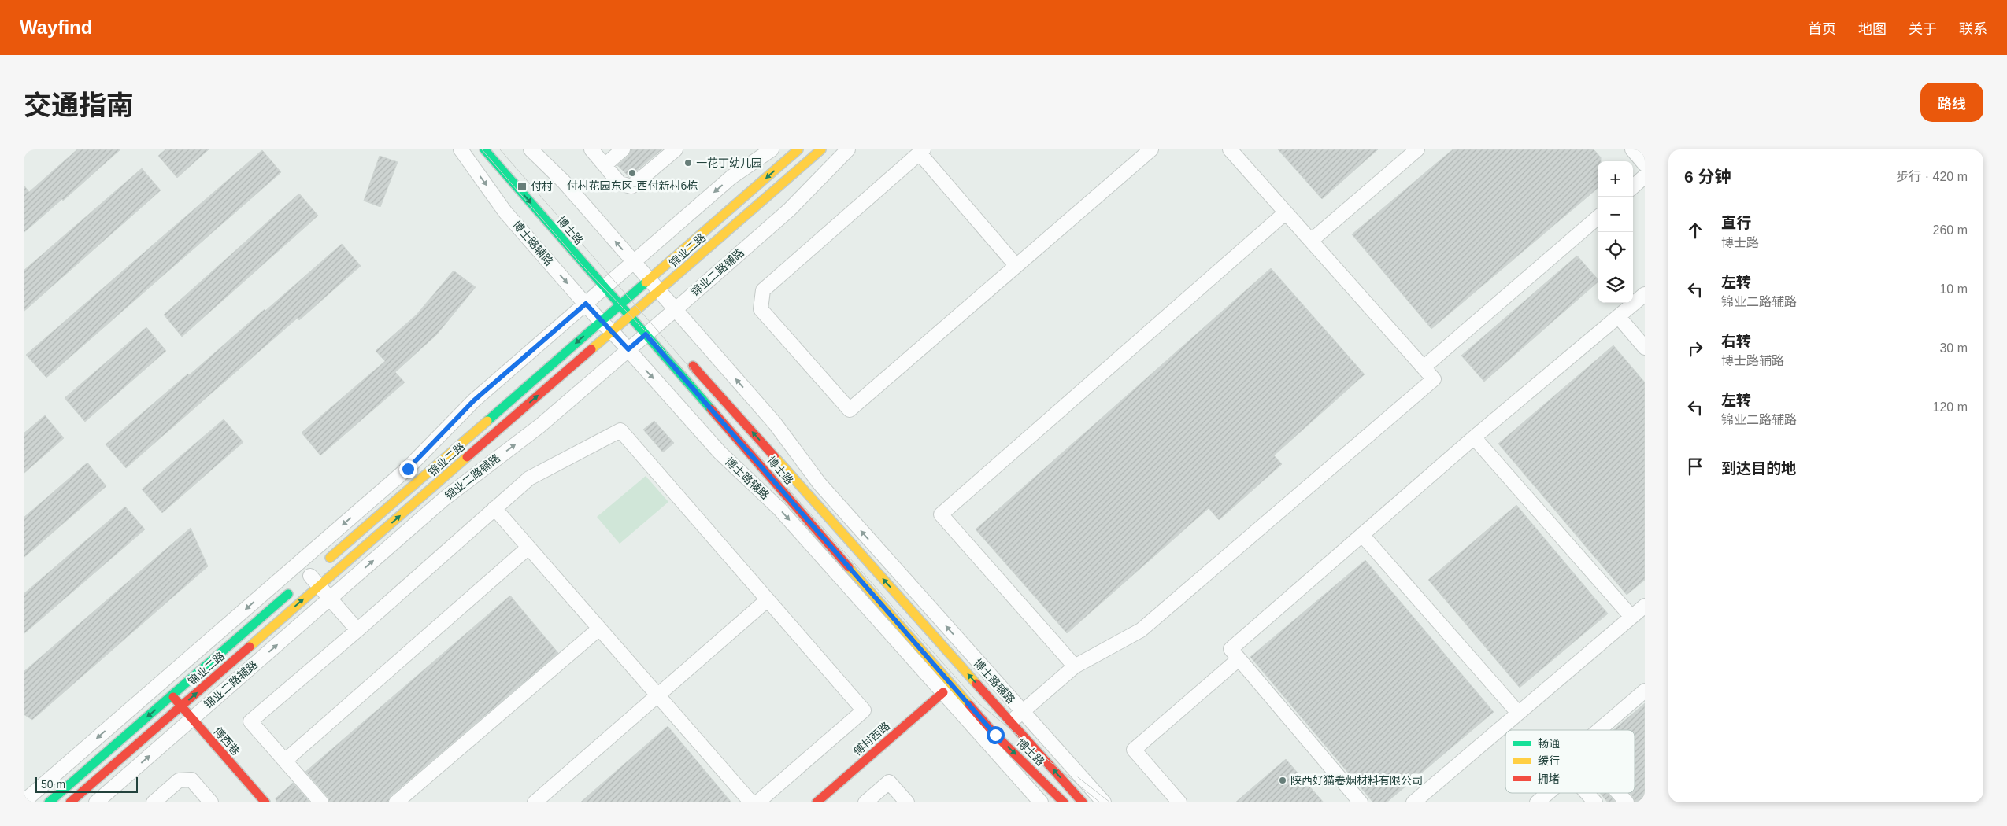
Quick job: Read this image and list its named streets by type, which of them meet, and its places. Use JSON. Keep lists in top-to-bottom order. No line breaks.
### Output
{"streets":{"main road":["博士路","锦业二路","傅村西路","傅西巷"],"street":["博士路辅路","锦业二路辅路"]},"crossings":[["博士路","锦业二路"],["博士路","锦业二路辅路"],["博士路辅路","锦业二路"],["博士路辅路","锦业二路辅路"],["博士路辅路","傅村西路"],["锦业二路","傅西巷"],["锦业二路辅路","傅西巷"]],"places":{"other":["一花丁幼儿园","付村花园东区-西付新村6栋","陕西好猫卷烟材料有限公司"],"transit":["付村"]},"legend":["畅通","缓行","拥堵"],"scale_bar":"50 m","page":{"header":"Wayfind","nav":["首页","地图","关于","联系"],"title":"交通指南","buttons":"路线","heading":["6 分钟","步行 · 420 m"],"map_buttons":["+","−"],"list":[["直行","博士路","260 m"],["左转","锦业二路辅路","10 m"],["右转","博士路辅路","30 m"],["左转","锦业二路辅路","120 m"],"到达目的地"],"scale":"50 m"}}
